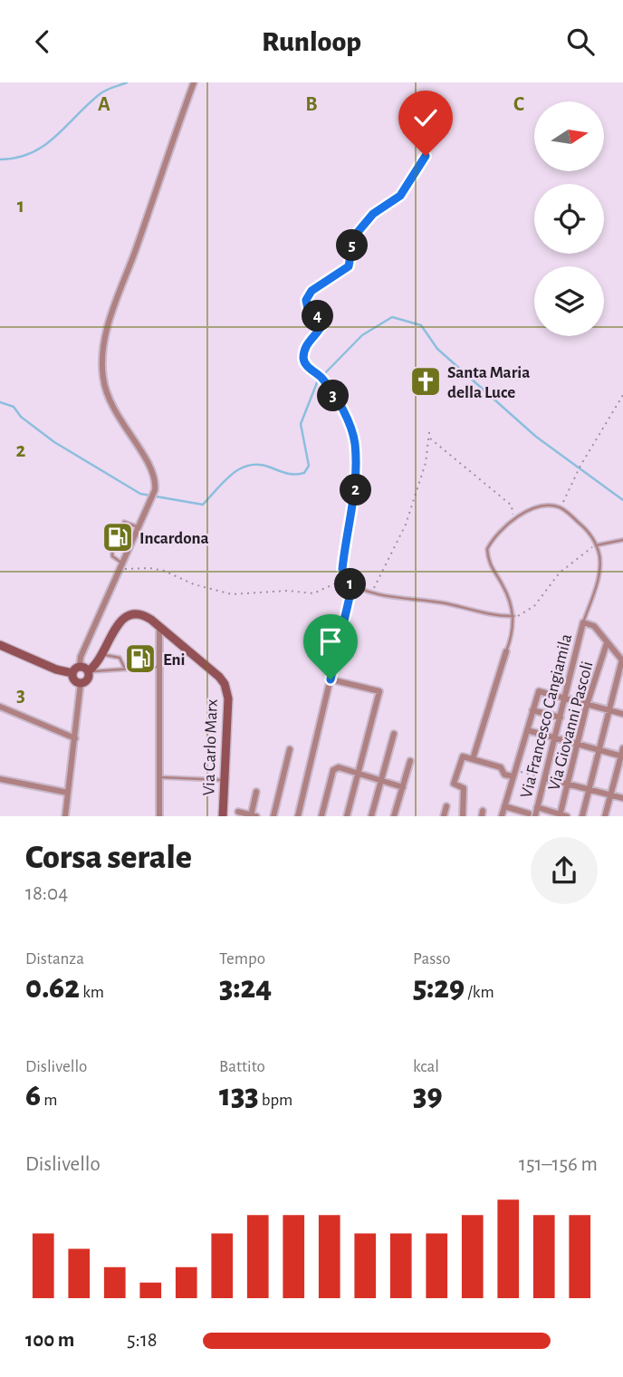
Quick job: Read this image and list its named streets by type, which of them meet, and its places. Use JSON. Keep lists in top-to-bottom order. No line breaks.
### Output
{"streets":{"main road":["Via Carlo Marx"],"street":["Via Francesco Cangiamila","Via Giovanni Pascoli"]},"places":{"church":["Santa Maria della Luce"],"fuel station":["Incardona","Eni"]},"north":"right","page":{"header":"Runloop","pins":["5","4","3","2","1"],"heading":["Corsa serale","18:04"],"stats":[["Distanza","0.62 km"],["Tempo","3:24"],["Passo","5:29 /km"],["Dislivello","6 m"],["Battito","133 bpm"],["kcal","39"]],"chart":["Dislivello","151–156 m"],"list":[{"name":"100 m","note":"5:18"}]},"grid":{"columns":["A","B","C"],"rows":["1","2","3"]}}
